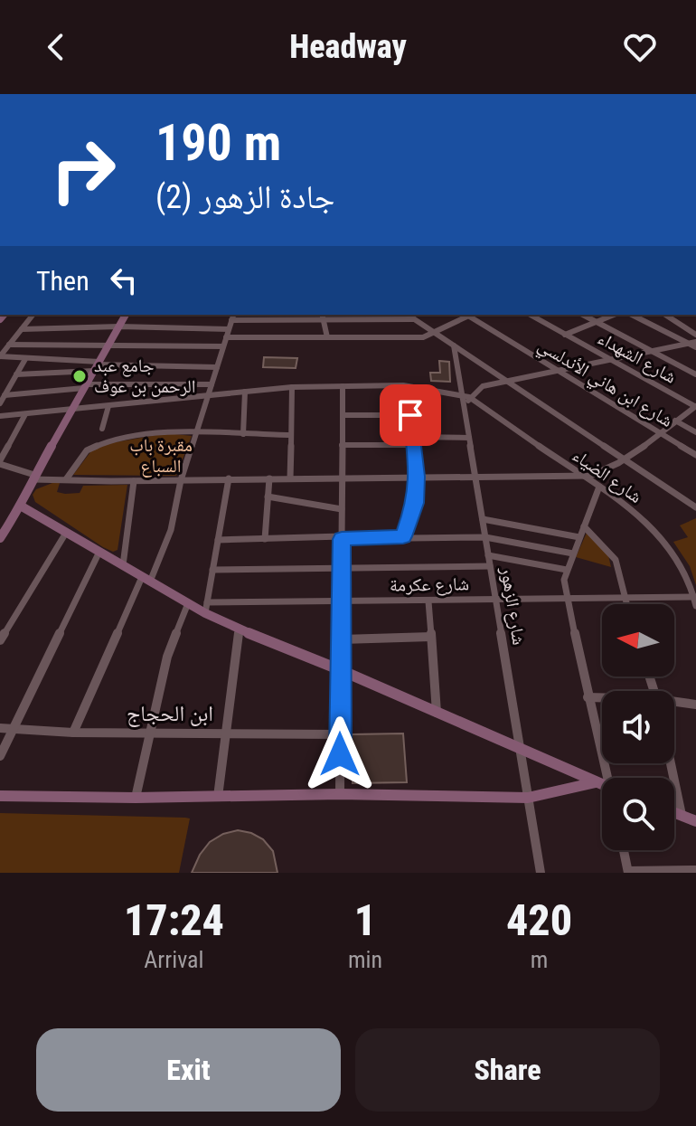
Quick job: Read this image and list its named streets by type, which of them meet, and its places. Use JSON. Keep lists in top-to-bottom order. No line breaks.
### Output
{"streets":{"street":["شارع الشهداء","شارع ابن هاني الأندلسي","شارع الضياء","شارع عكرمة","شارع الزهور","ابن الحجاج"]},"crossings":[["شارع الضياء","شارع عكرمة"],["شارع الضياء","شارع الزهور"],["شارع عكرمة","شارع الزهور"]],"parks":["مقبرة باب السباع"],"places":["جامع عبد الرحمن بن عوف"],"north":"left","page":{"header":"Headway","turn":["190 m","جادة الزهور (2)"],"then":"Then","eta":["17:24","Arrival","1","min","420","m"],"buttons":["Exit","Share"]}}
